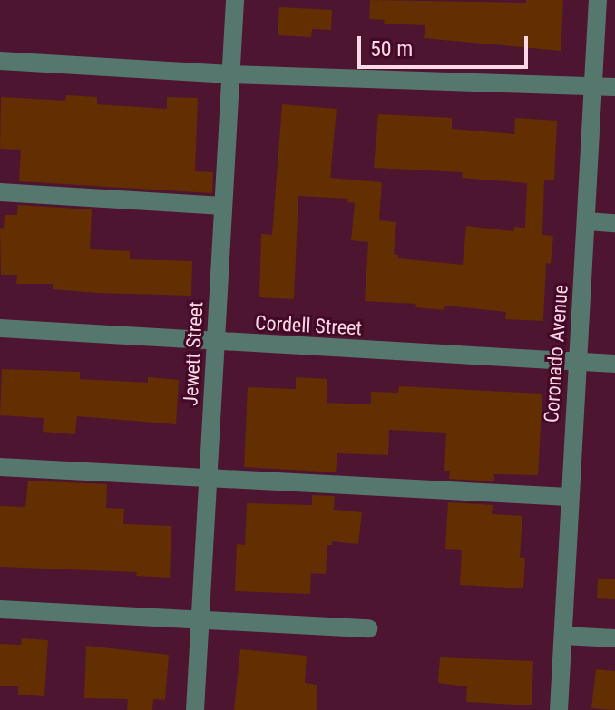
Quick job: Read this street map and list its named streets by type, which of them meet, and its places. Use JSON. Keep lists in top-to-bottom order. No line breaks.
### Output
{"streets":{"street":["Cordell Street","Jewett Street","Coronado Avenue"]},"crossings":[["Cordell Street","Jewett Street"],["Cordell Street","Coronado Avenue"]],"scale_bar":"50 m"}
